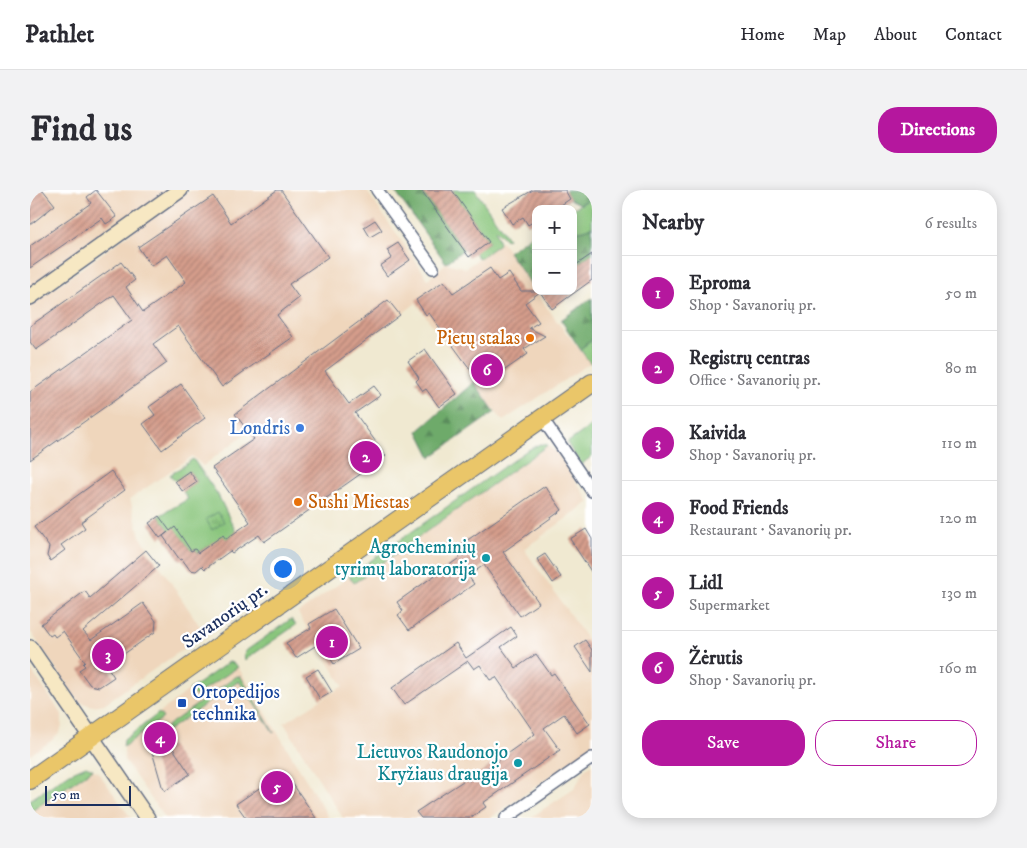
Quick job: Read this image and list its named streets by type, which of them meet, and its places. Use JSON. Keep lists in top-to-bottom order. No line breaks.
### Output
{"streets":{"main road":["Savanorių pr."]},"places":{"other":["Pietų stalas","Londris","Sushi Miestas","Agrocheminių tyrimų laboratorija","Lietuvos Raudonojo Kryžiaus draugija"],"transit":["Ortopedijos technika"]},"scale_bar":"50 m","page":{"header":"Pathlet","nav":["Home","Map","About","Contact"],"buttons":["Directions",["Save","Share"]],"title":"Find us","heading":["Nearby","6 results"],"map_buttons":["+","−"],"list":[{"mark":"1","name":"Eproma","note":"Shop · Savanorių pr.","value":"50 m"},{"mark":"2","name":"Registrų centras","note":"Office · Savanorių pr.","value":"80 m"},{"mark":"3","name":"Kaivida","note":"Shop · Savanorių pr.","value":"110 m"},{"mark":"4","name":"Food Friends","note":"Restaurant · Savanorių pr.","value":"120 m"},{"mark":"5","name":"Lidl","note":"Supermarket","value":"130 m"},{"mark":"6","name":"Žėrutis","note":"Shop · Savanorių pr.","value":"160 m"}],"pins":["6","2","1","3","4","5"],"scale":"50 m"}}
